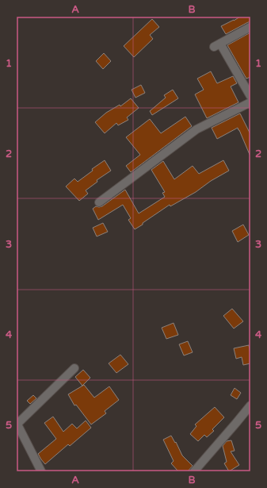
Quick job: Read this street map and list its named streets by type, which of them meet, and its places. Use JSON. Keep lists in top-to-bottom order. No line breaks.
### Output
{"grid":{"columns":["A","B"],"rows":["1","2","3","4","5"]}}
